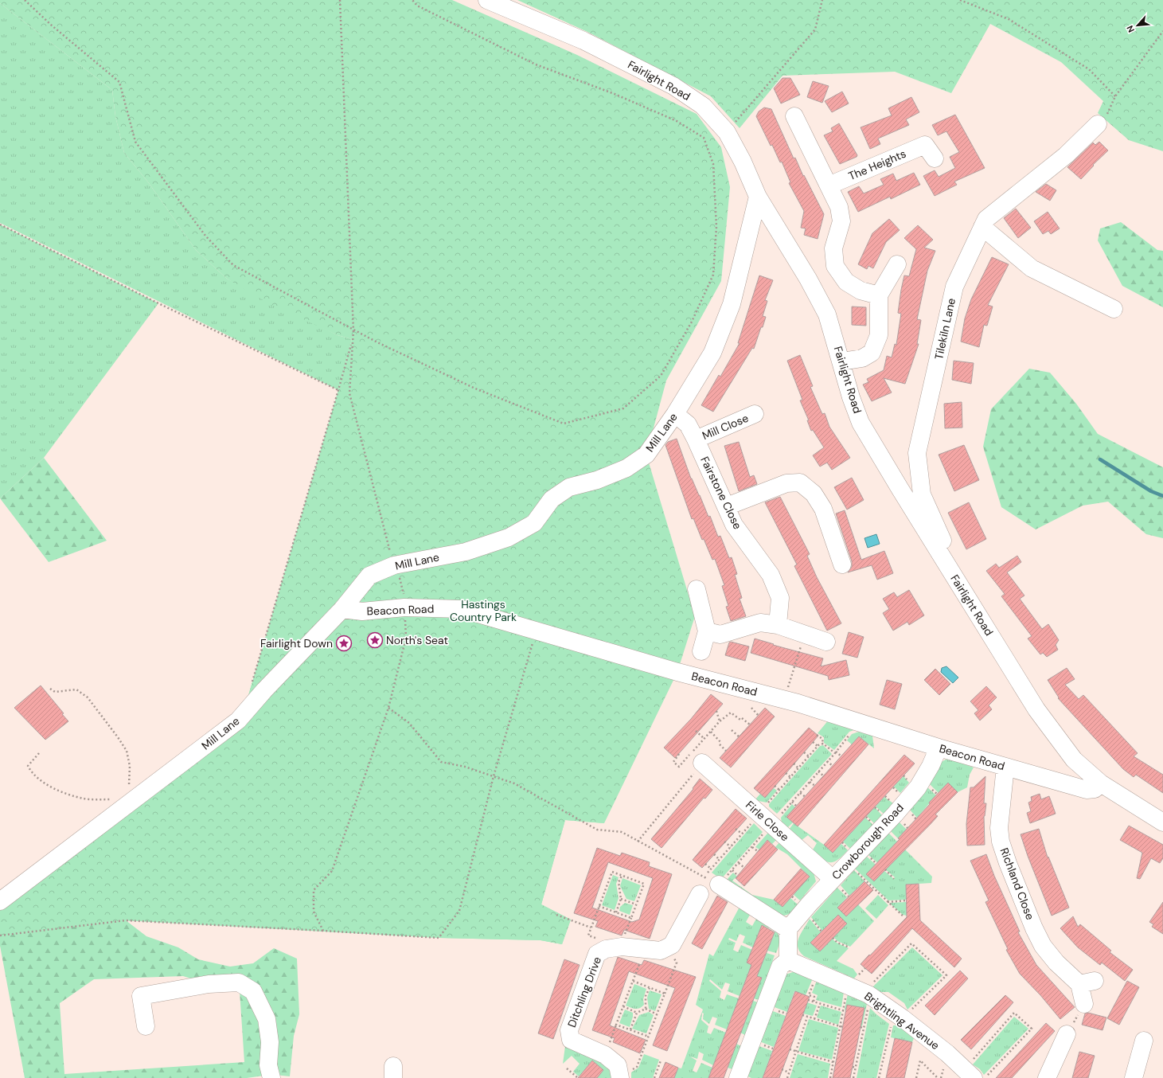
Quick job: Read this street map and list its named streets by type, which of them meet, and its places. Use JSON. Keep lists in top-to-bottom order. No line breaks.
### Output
{"streets":{"street":["Fairlight Road","The Heights","Tilekiln Lane","Mill Close","Mill Lane","Fairstone Close","Beacon Road","Firle Close","Crowborough Road","Richland Close","Ditchling Drive","Brightling Avenue"]},"crossings":[["Fairlight Road","Tilekiln Lane"],["Fairlight Road","Mill Lane"],["Fairlight Road","Beacon Road"],["Mill Close","Fairstone Close"],["Mill Lane","Fairstone Close"],["Mill Lane","Beacon Road"],["Beacon Road","Crowborough Road"],["Beacon Road","Richland Close"],["Firle Close","Crowborough Road"]],"parks":["Hastings Country Park"],"places":{"place":["North's Seat","Fairlight Down"]},"north":"bottom left"}
